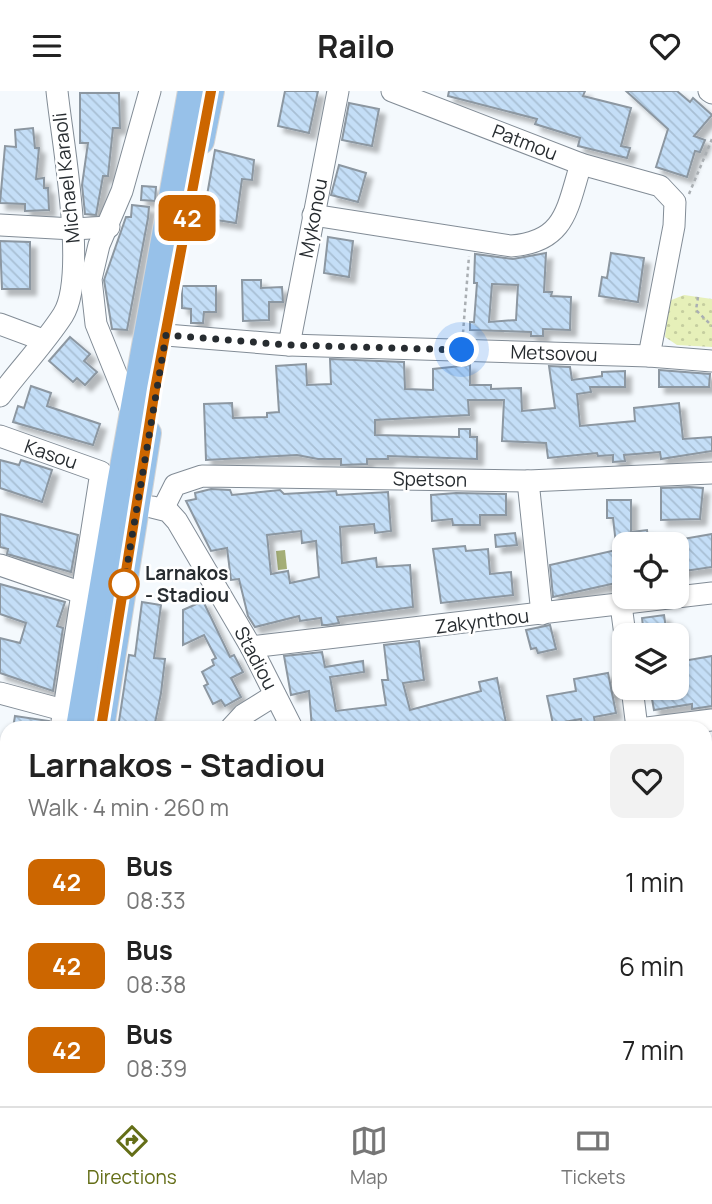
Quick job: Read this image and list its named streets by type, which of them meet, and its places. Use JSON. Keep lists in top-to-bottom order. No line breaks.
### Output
{"streets":{"street":["Patmou","Michael Karaoli","Mykonou","Metsovou","Kasou","Spetson","Zakynthou","Stadiou"]},"crossings":[["Mykonou","Metsovou"],["Spetson","Stadiou"],["Zakynthou","Stadiou"]],"places":["Larnakos - Stadiou"],"lines":["bus line 42"],"page":{"header":"Railo","on_map":"42","heading":["Larnakos - Stadiou","Walk · 4 min · 260 m"],"list":[{"mark":"42","name":"Bus","note":"08:33","value":"1 min"},{"mark":"42","name":"Bus","note":"08:38","value":"6 min"},{"mark":"42","name":"Bus","note":"08:39","value":"7 min"}],"tabs":["Directions","Map","Tickets"]}}
